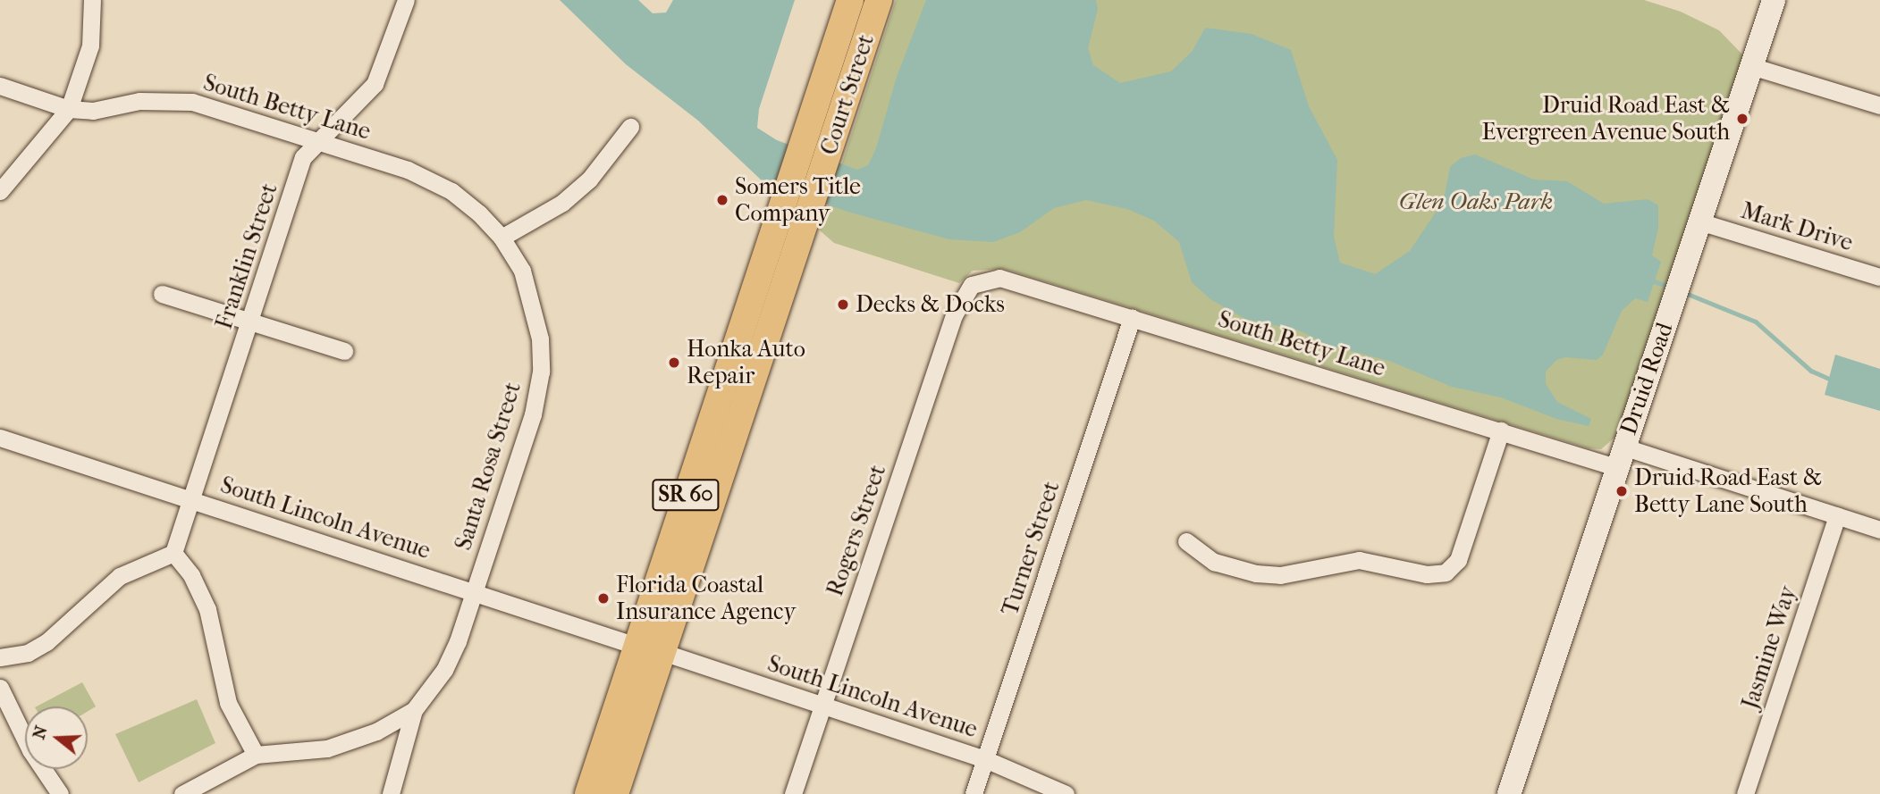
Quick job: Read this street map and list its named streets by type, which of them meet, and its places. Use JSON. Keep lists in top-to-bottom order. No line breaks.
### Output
{"streets":{"main road":["Court Street","SR 60"],"street":["South Betty Lane","Mark Drive","Franklin Street","Druid Road","Santa Rosa Street","South Lincoln Avenue","Rogers Street","Turner Street","Jasmine Way"]},"crossings":[["Court Street","South Lincoln Avenue"],["South Betty Lane","Franklin Street"],["South Betty Lane","Druid Road"],["South Betty Lane","Santa Rosa Street"],["South Betty Lane","Rogers Street"],["South Betty Lane","Turner Street"],["South Betty Lane","Jasmine Way"],["Mark Drive","Druid Road"],["Franklin Street","South Lincoln Avenue"],["Santa Rosa Street","South Lincoln Avenue"],["South Lincoln Avenue","Rogers Street"],["South Lincoln Avenue","Turner Street"]],"parks":["Glen Oaks Park"],"places":["Druid Road East & Evergreen Avenue South","Somers Title Company","Decks & Docks","Honka Auto Repair","Druid Road East & Betty Lane South","Florida Coastal Insurance Agency"],"north":"left"}
